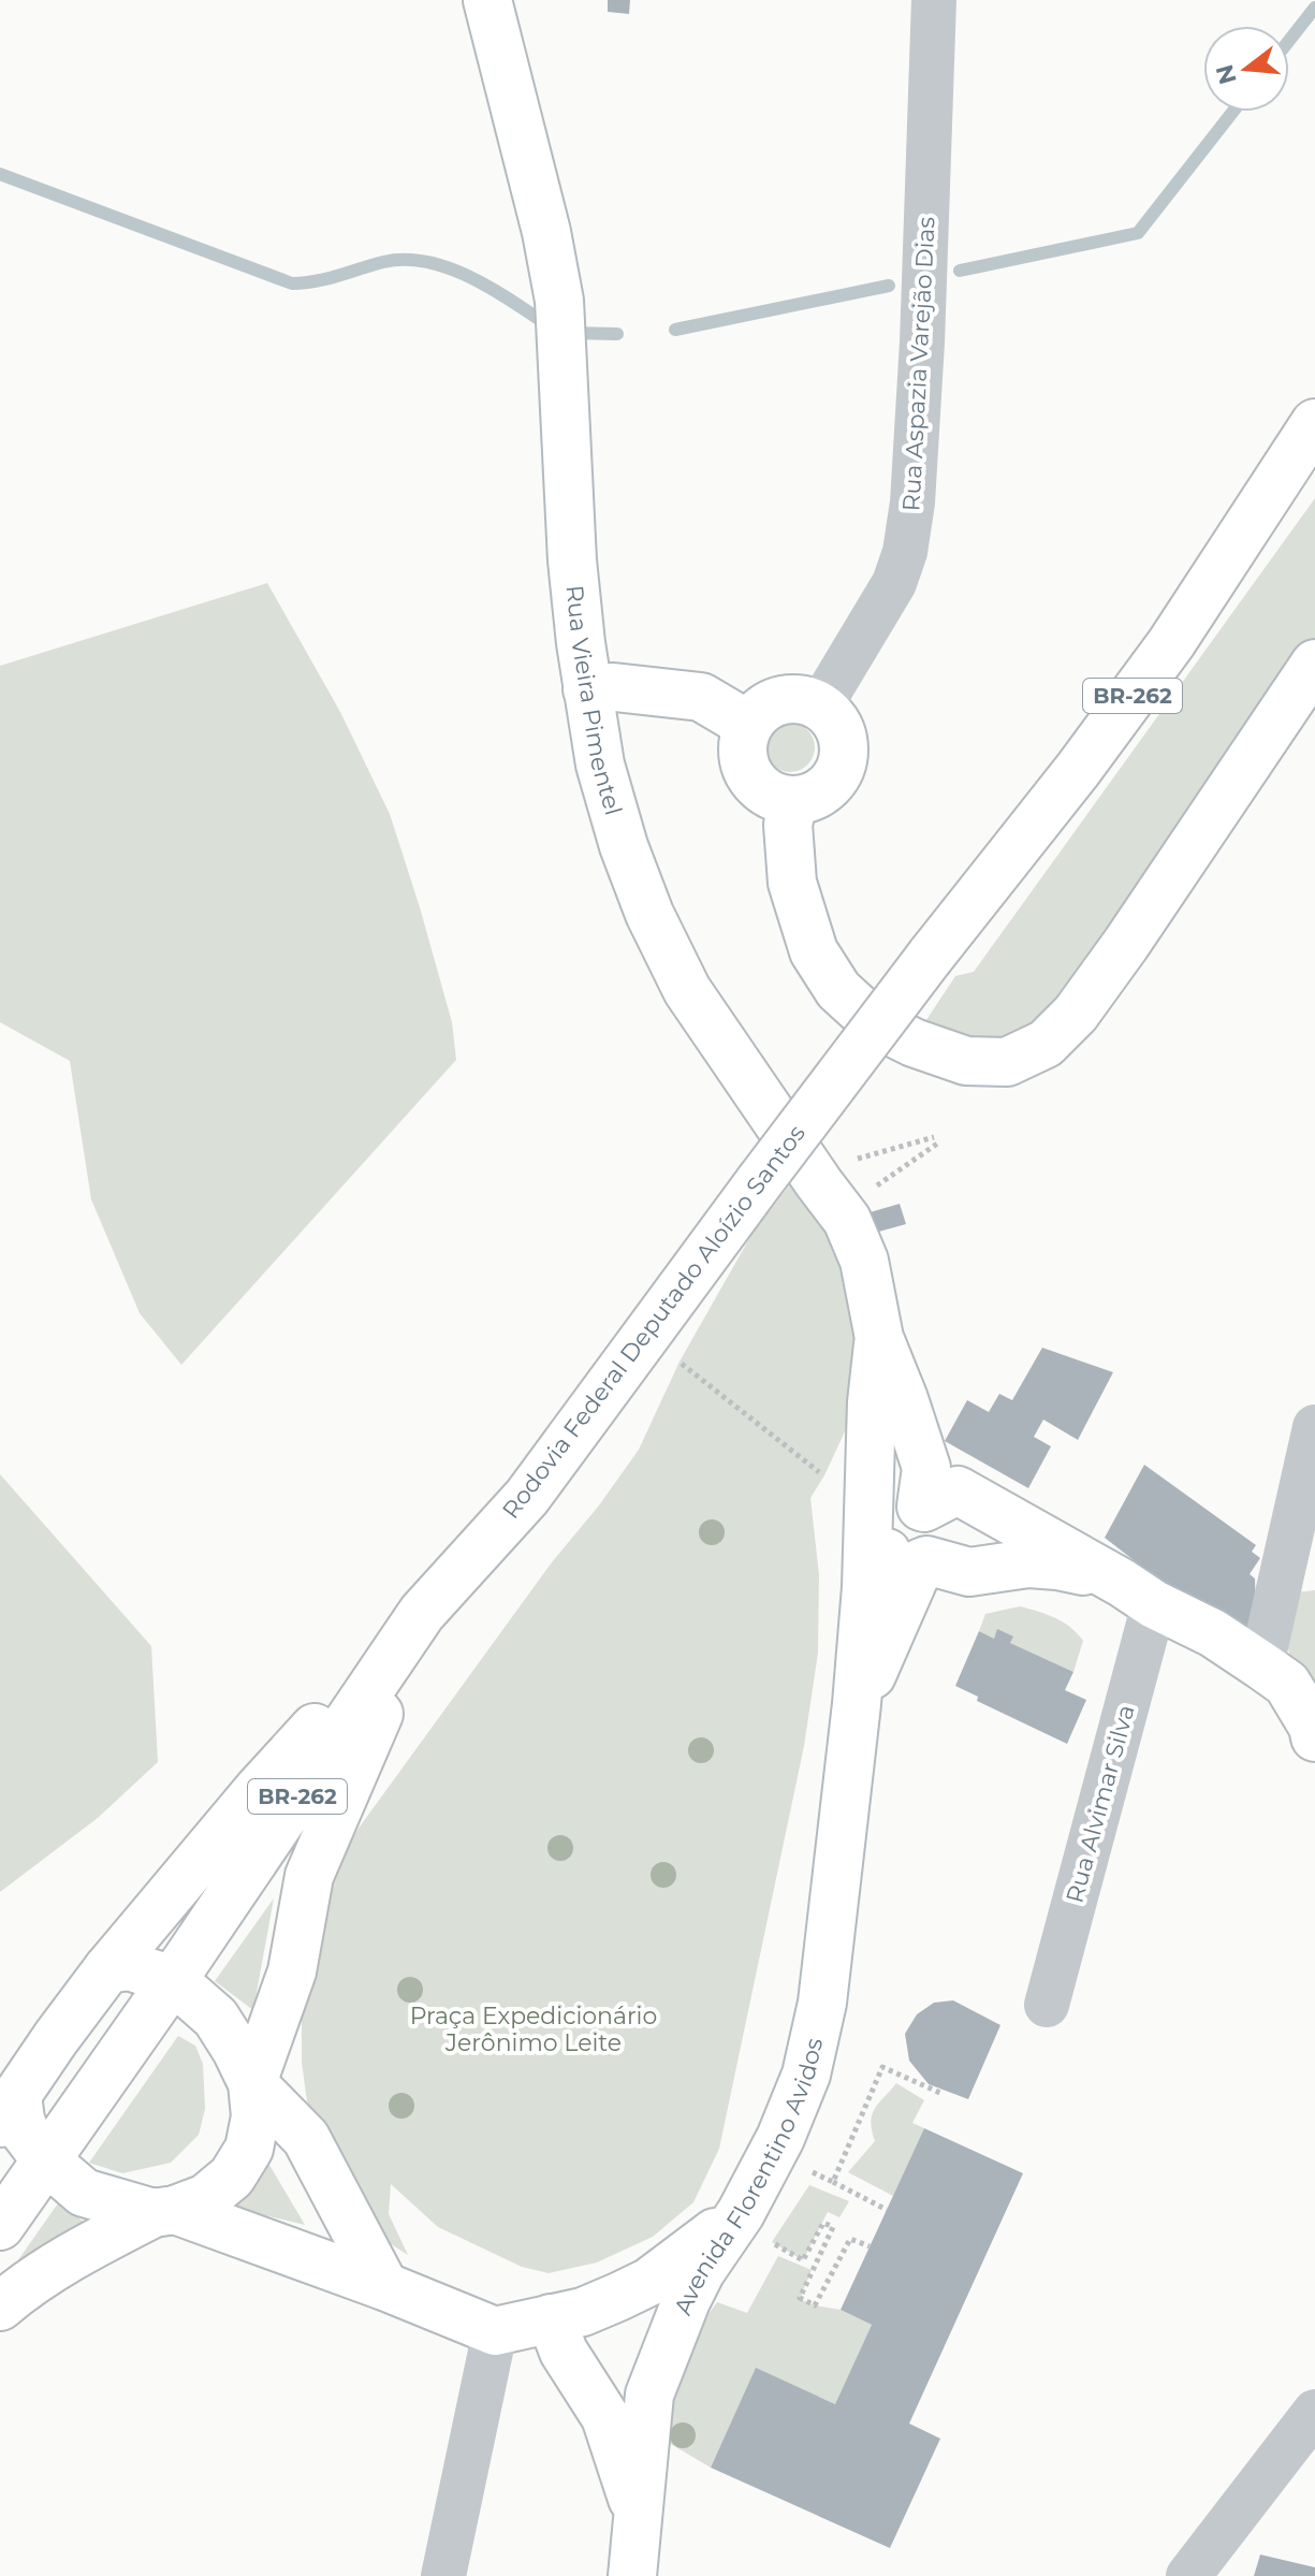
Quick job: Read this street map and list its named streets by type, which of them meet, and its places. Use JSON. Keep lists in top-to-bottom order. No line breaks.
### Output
{"streets":{"main road":["BR-262","Rua Vieira Pimentel","Rodovia Federal Deputado Aloízio Santos","Avenida Florentino Avidos"],"street":["Rua Aspazia Varejão Dias","Rua Alvimar Silva"]},"parks":["Praça Expedicionário Jerônimo Leite"],"north":"left"}
